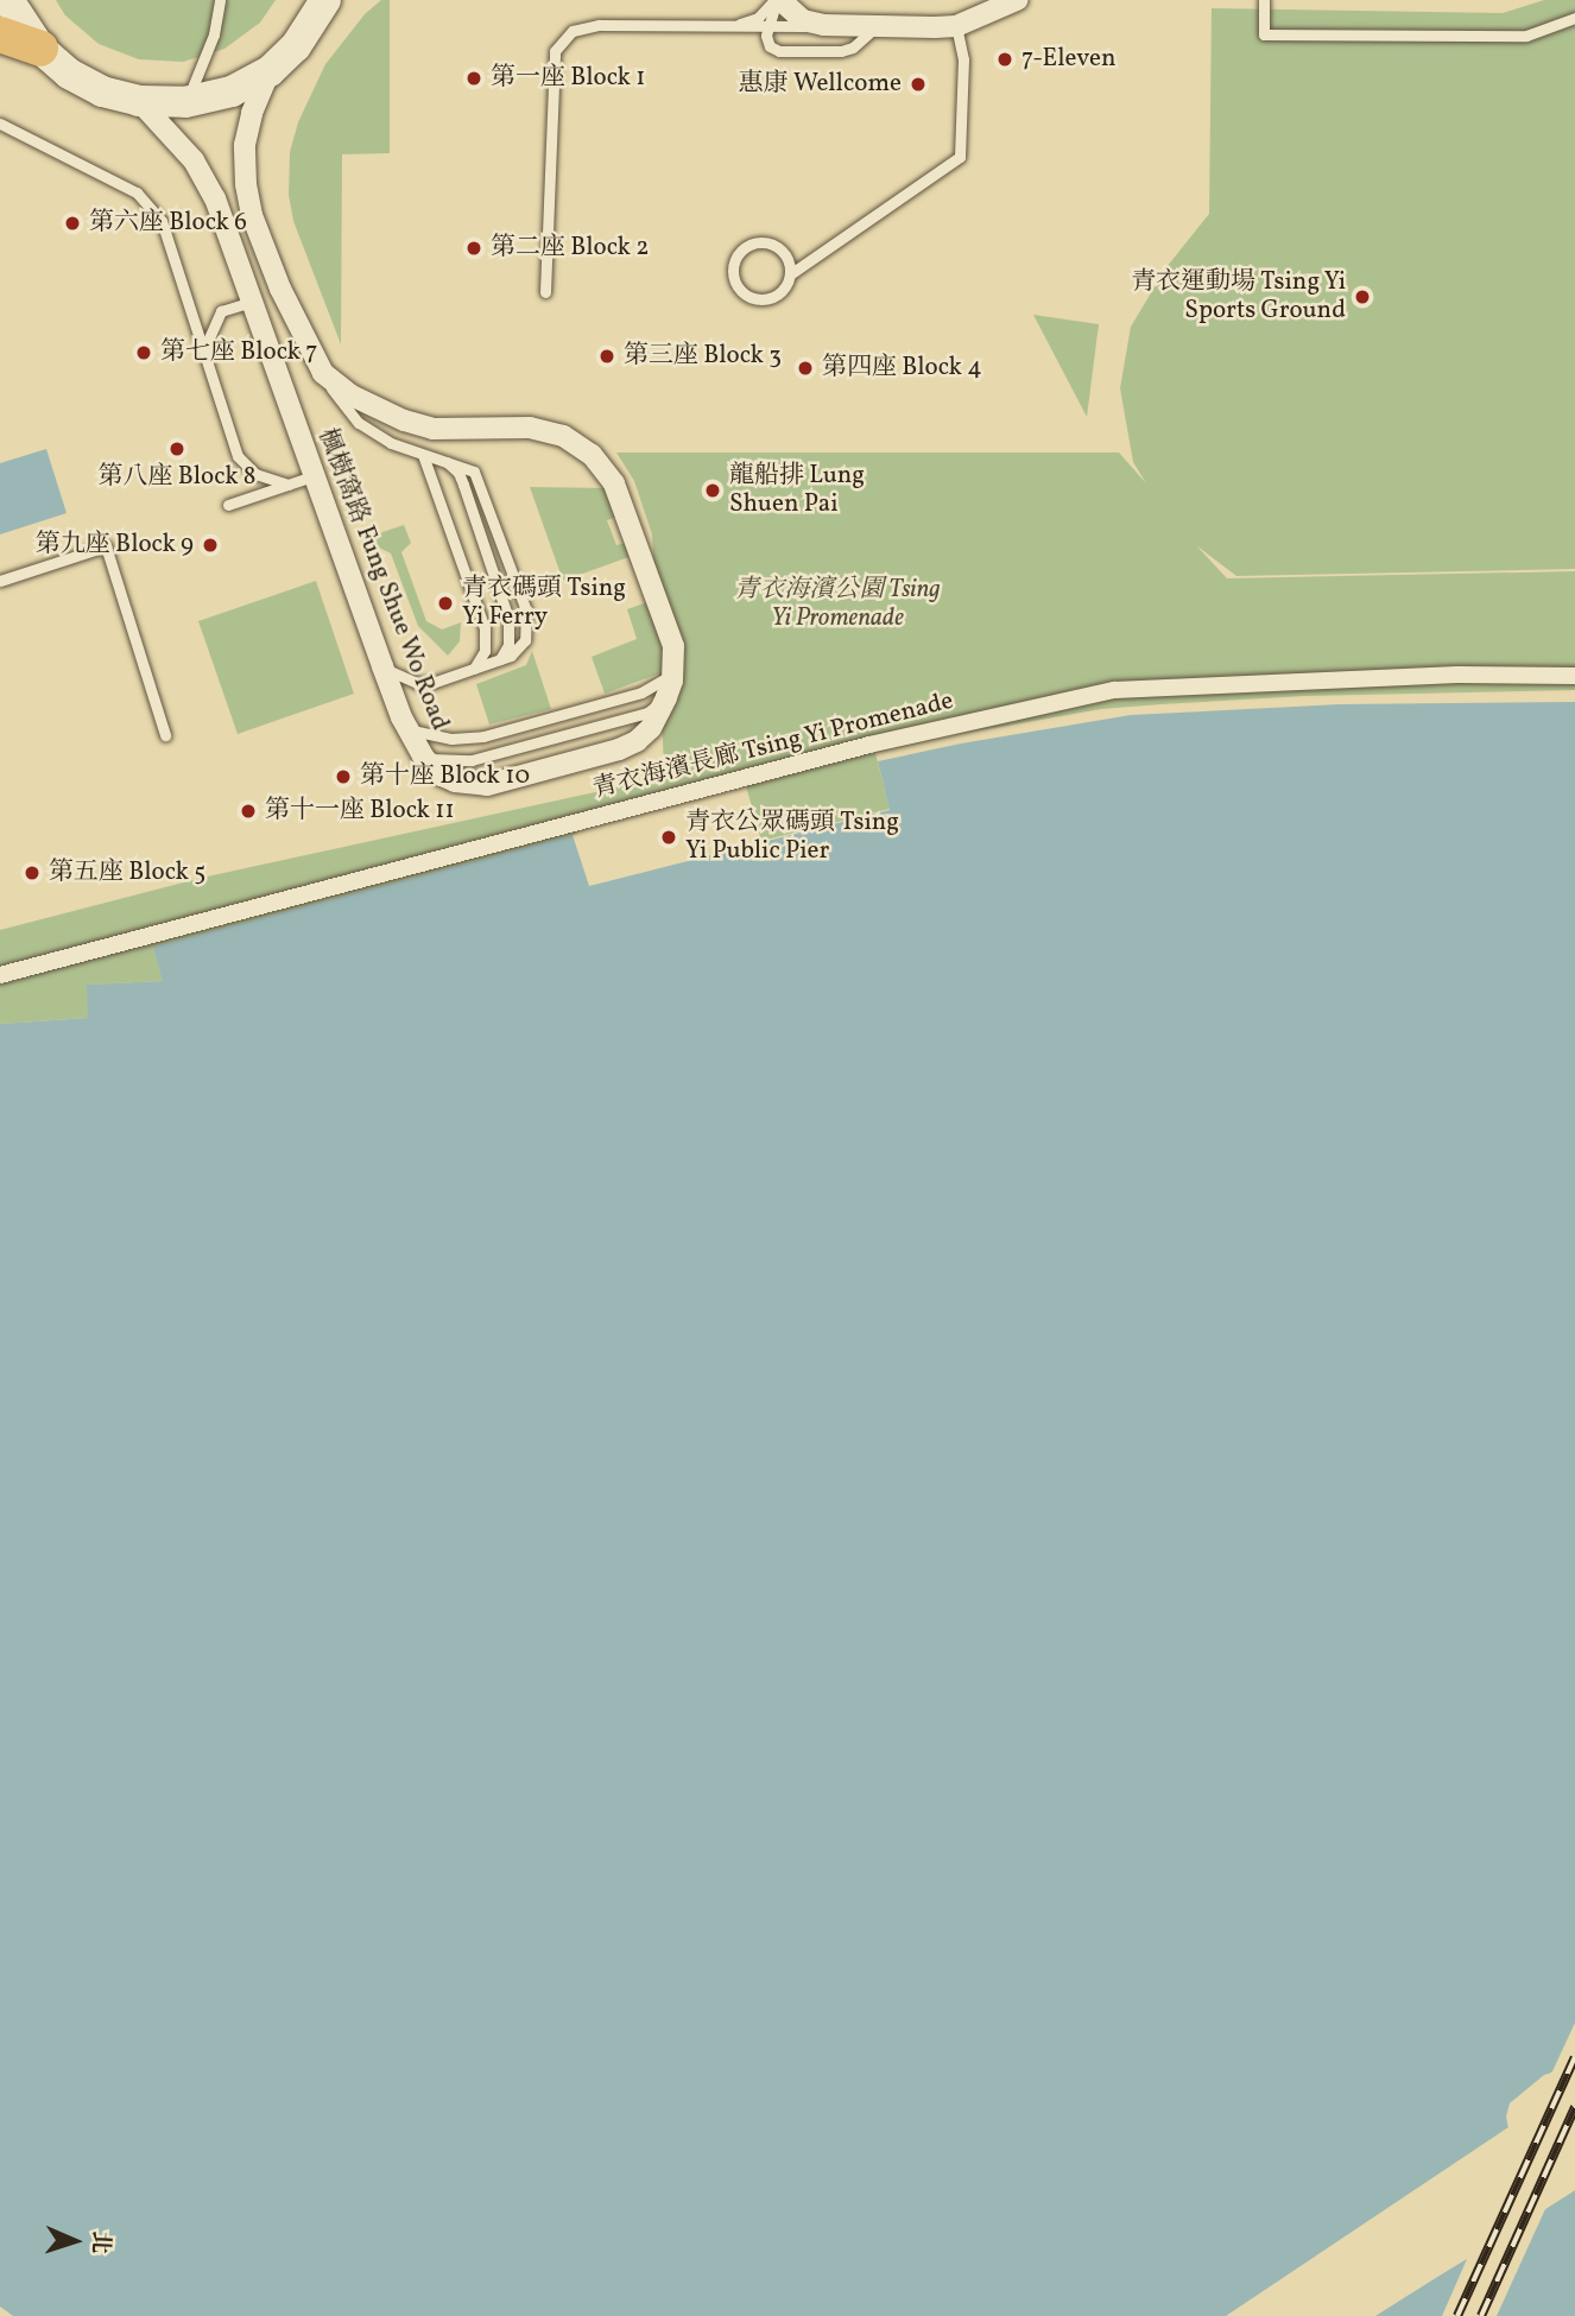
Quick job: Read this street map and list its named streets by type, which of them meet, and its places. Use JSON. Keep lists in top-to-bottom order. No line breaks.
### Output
{"streets":{"street":["楓樹窩路 Fung Shue Wo Road","青衣海濱長廊 Tsing Yi Promenade"]},"parks":["青衣海濱公園 Tsing Yi Promenade"],"places":["7-Eleven","第一座 Block 1","惠康 Wellcome","第六座 Block 6","第二座 Block 2","青衣運動場 Tsing Yi Sports Ground","第七座 Block 7","第三座 Block 3","第四座 Block 4","第八座 Block 8","龍船排 Lung Shuen Pai","第九座 Block 9","青衣碼頭 Tsing Yi Ferry","第十座 Block 10","第十一座 Block 11","青衣公眾碼頭 Tsing Yi Public Pier","第五座 Block 5"],"north":"right"}
